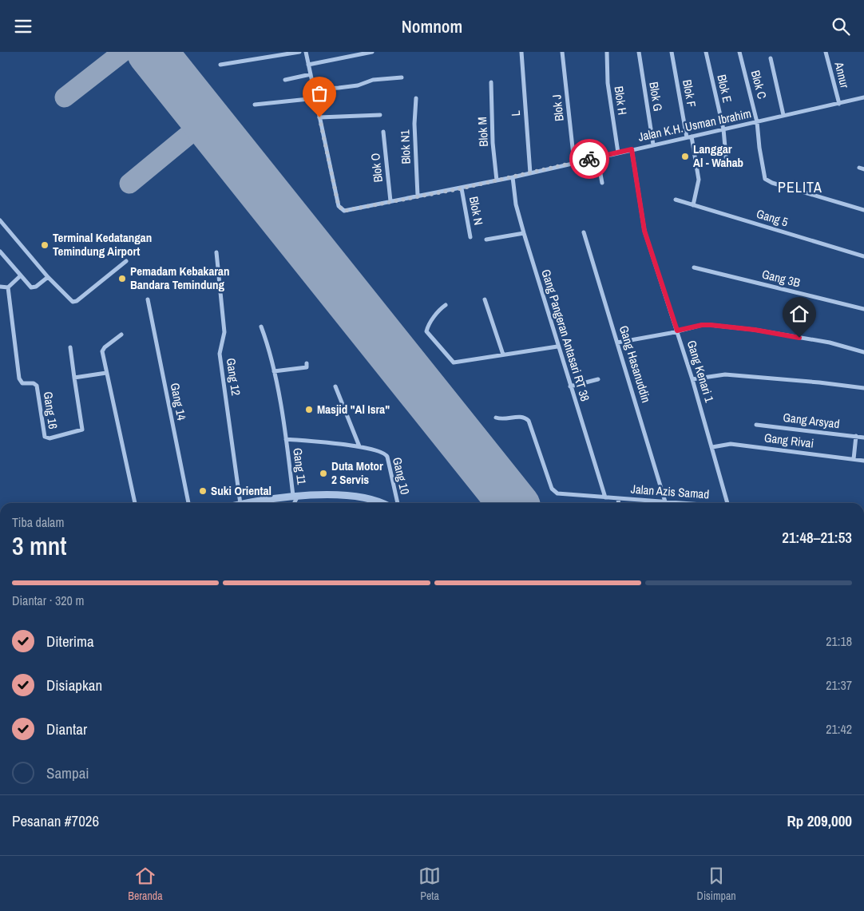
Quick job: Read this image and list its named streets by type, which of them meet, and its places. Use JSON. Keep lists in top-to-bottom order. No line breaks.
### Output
{"streets":{"street":["Annur","Blok C","Blok E","Blok F","Blok G","Blok H","Blok J","L","Jalan K.H. Usman Ibrahim","Blok M","Blok N1","Blok O","Blok N","Gang 5","Gang 3B","Gang Pangeran Antasari RT 38","Gang Hasanuddin","Gang Kenari 1","Gang 12","Gang 14","Gang 16","Gang Arsyad","Gang Rivai","Gang 11","Gang 10","Jalan Azis Samad"]},"crossings":[["Annur","Jalan K.H. Usman Ibrahim"],["Blok C","Jalan K.H. Usman Ibrahim"],["Blok E","Jalan K.H. Usman Ibrahim"],["Blok F","Jalan K.H. Usman Ibrahim"],["Blok F","Gang 5"],["Blok G","Jalan K.H. Usman Ibrahim"],["Blok H","Jalan K.H. Usman Ibrahim"],["Blok J","Jalan K.H. Usman Ibrahim"],["L","Jalan K.H. Usman Ibrahim"],["Jalan K.H. Usman Ibrahim","Blok M"],["Jalan K.H. Usman Ibrahim","Blok N1"],["Jalan K.H. Usman Ibrahim","Blok O"],["Jalan K.H. Usman Ibrahim","Blok N"],["Jalan K.H. Usman Ibrahim","Gang Pangeran Antasari RT 38"],["Jalan K.H. Usman Ibrahim","Gang Kenari 1"],["Blok N","Gang Pangeran Antasari RT 38"],["Gang Pangeran Antasari RT 38","Jalan Azis Samad"],["Gang Kenari 1","Gang Rivai"]],"districts":["PELITA"],"places":["Langgar Al - Wahab","Terminal Kedatangan Temindung Airport","Pemadam Kebakaran Bandara Temindung","Masjid \"Al Isra\"","Duta Motor 2 Servis","Suki Oriental"],"page":{"header":"Nomnom","heading":["3 mnt","Tiba dalam","21:48–21:53"],"panel":["Pesanan #7026","Rp 209,000"],"bar":"Diantar · 320 m","list":[["Diterima","21:18"],["Disiapkan","21:37"],["Diantar","21:42"],"Sampai"],"tabs":["Beranda","Peta","Disimpan"]}}
